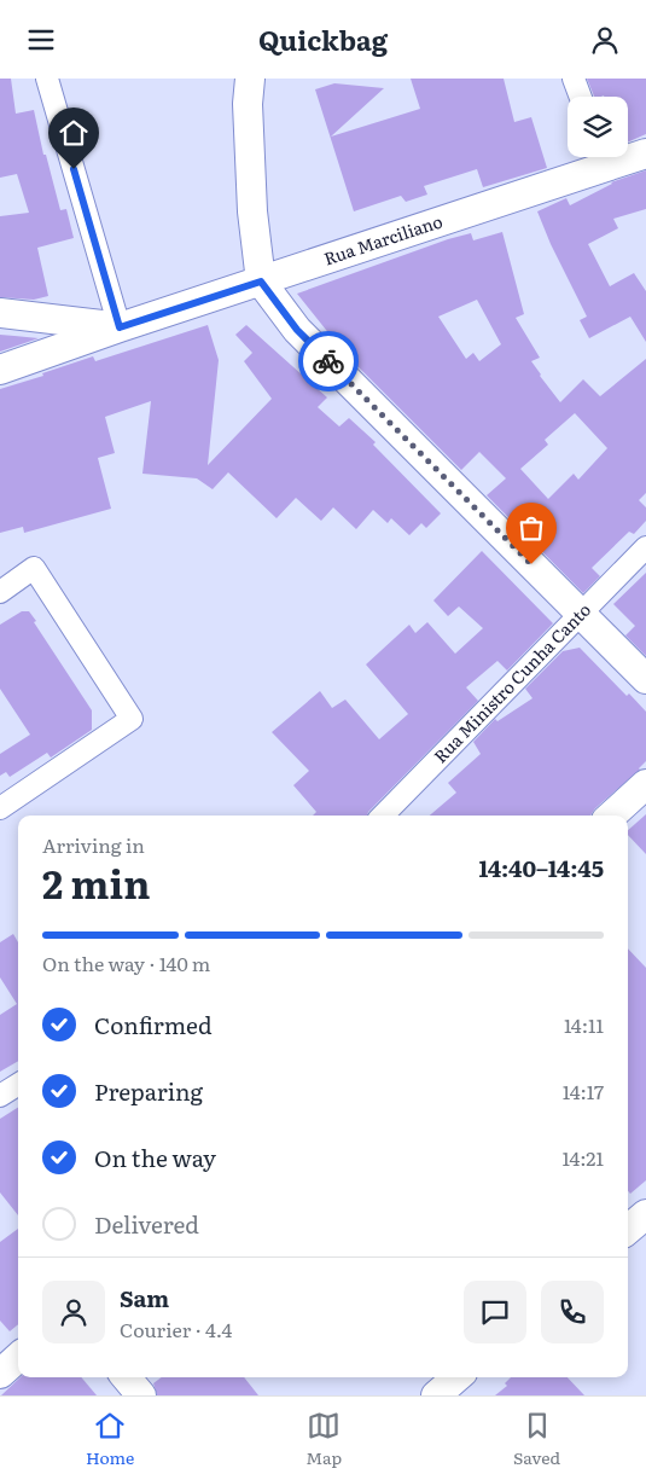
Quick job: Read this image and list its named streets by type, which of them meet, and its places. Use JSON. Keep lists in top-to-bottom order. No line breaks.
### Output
{"streets":{"street":["Rua Marciliano","Rua Ministro Cunha Canto"]},"page":{"header":"Quickbag","heading":["2 min","Arriving in","14:40–14:45"],"panel":["Sam","Courier · 4.4"],"bar":"On the way · 140 m","list":[["Confirmed","14:11"],["Preparing","14:17"],["On the way","14:21"],"Delivered"],"tabs":["Home","Map","Saved"]}}
